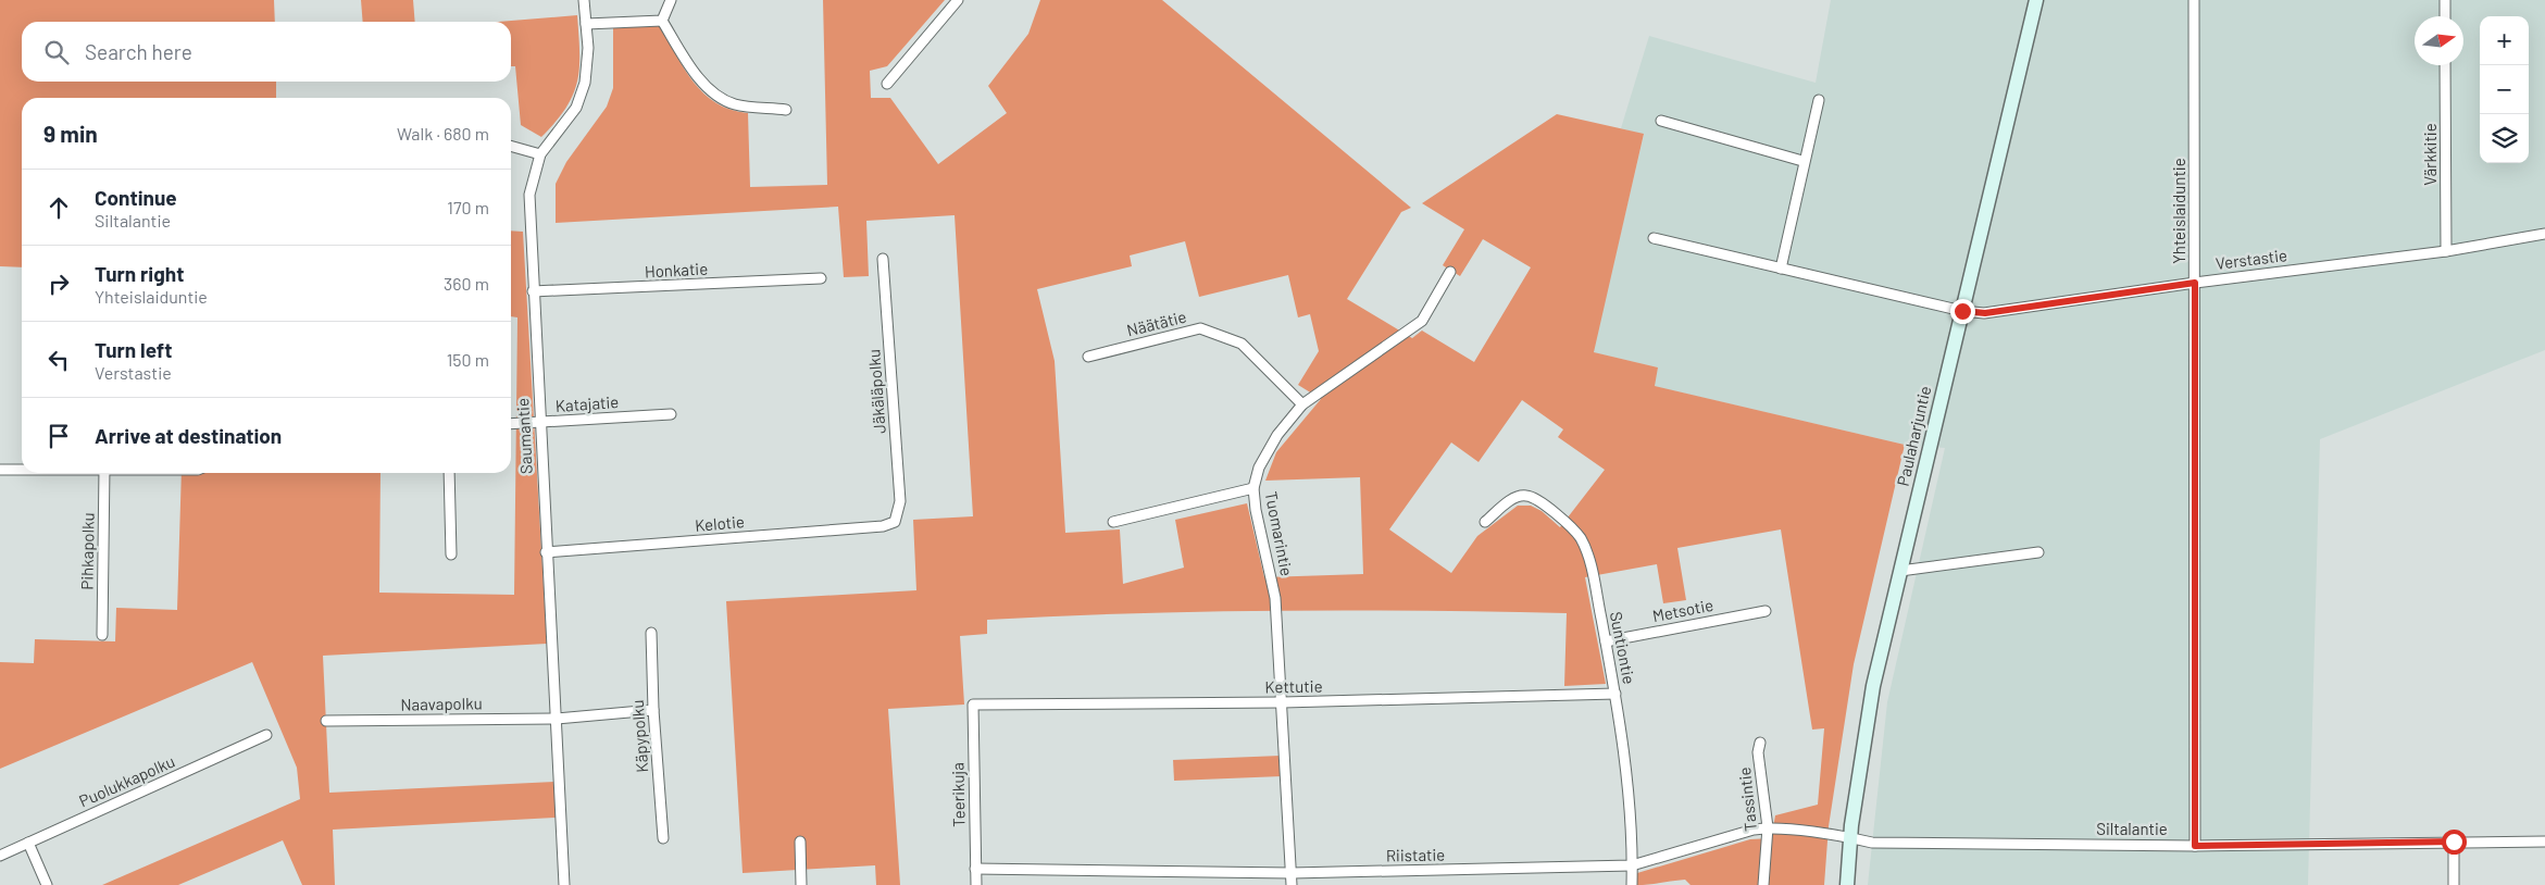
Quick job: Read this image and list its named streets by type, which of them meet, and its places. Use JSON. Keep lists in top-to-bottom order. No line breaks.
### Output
{"streets":{"main road":["Paulaharjuntie"],"street":["Värkkitie","Yhteislaiduntie","Verstastie","Honkatie","Näätätie","Jäkäläpolku","Katajatie","Saumantie","Kelotie","Tuomarintie","Pihkapolku","Metsotie","Suntiontie","Kettutie","Naavapolku","Käpypolku","Puolukkapolku","Teerikuja","Tassintie","Siltalantie","Riistatie"]},"crossings":[["Värkkitie","Verstastie"],["Yhteislaiduntie","Verstastie"],["Yhteislaiduntie","Siltalantie"],["Verstastie","Paulaharjuntie"],["Honkatie","Saumantie"],["Näätätie","Tuomarintie"],["Jäkäläpolku","Kelotie"],["Katajatie","Saumantie"],["Saumantie","Kelotie"],["Saumantie","Naavapolku"],["Paulaharjuntie","Siltalantie"],["Paulaharjuntie","Riistatie"],["Tuomarintie","Kettutie"],["Tuomarintie","Riistatie"],["Metsotie","Suntiontie"],["Suntiontie","Kettutie"],["Suntiontie","Riistatie"],["Kettutie","Teerikuja"],["Naavapolku","Käpypolku"],["Teerikuja","Riistatie"],["Tassintie","Riistatie"],["Siltalantie","Riistatie"]],"north":"right","page":{"map_buttons":["+","−"],"search":"Search here","heading":["9 min","Walk · 680 m"],"list":[["Continue","Siltalantie","170 m"],["Turn right","Yhteislaiduntie","360 m"],["Turn left","Verstastie","150 m"],"Arrive at destination"]}}
